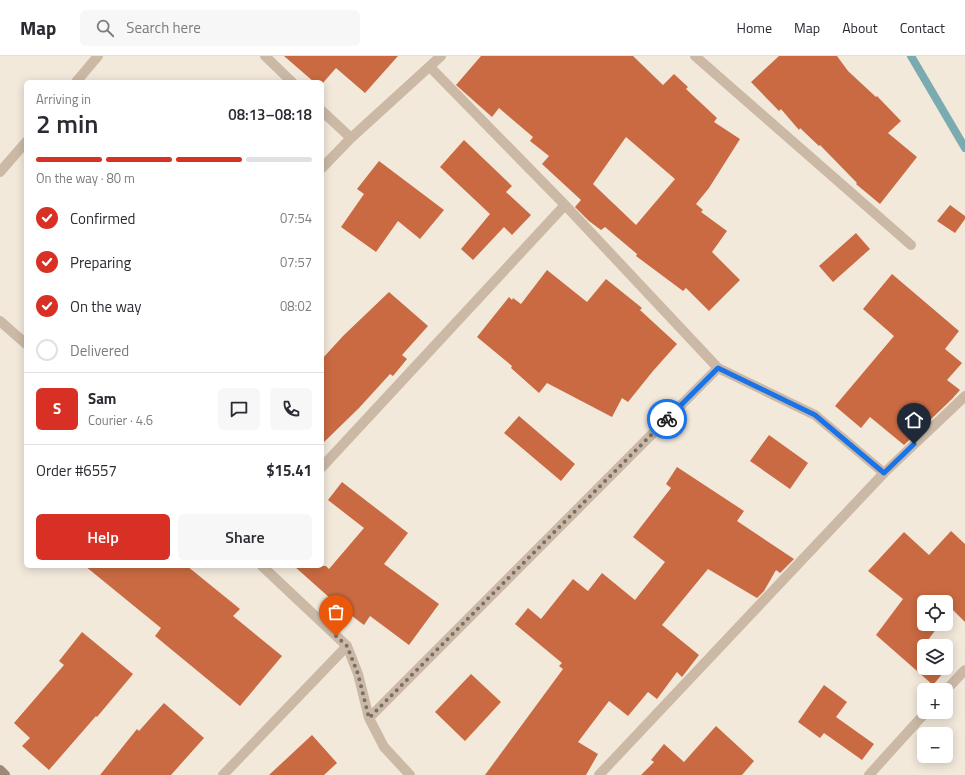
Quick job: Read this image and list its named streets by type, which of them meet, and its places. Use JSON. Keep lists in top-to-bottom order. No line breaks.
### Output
{"page":{"header":"Map","search":"Search here","nav":["Home","Map","About","Contact"],"heading":["2 min","Arriving in","08:13–08:18"],"panel":["Sam","Courier · 4.6","Order #6557","$15.41"],"bar":"On the way · 80 m","list":[["Confirmed","07:54"],["Preparing","07:57"],["On the way","08:02"],"Delivered"],"round":"S","buttons":["Help","Share"],"map_buttons":["+","−"]}}
